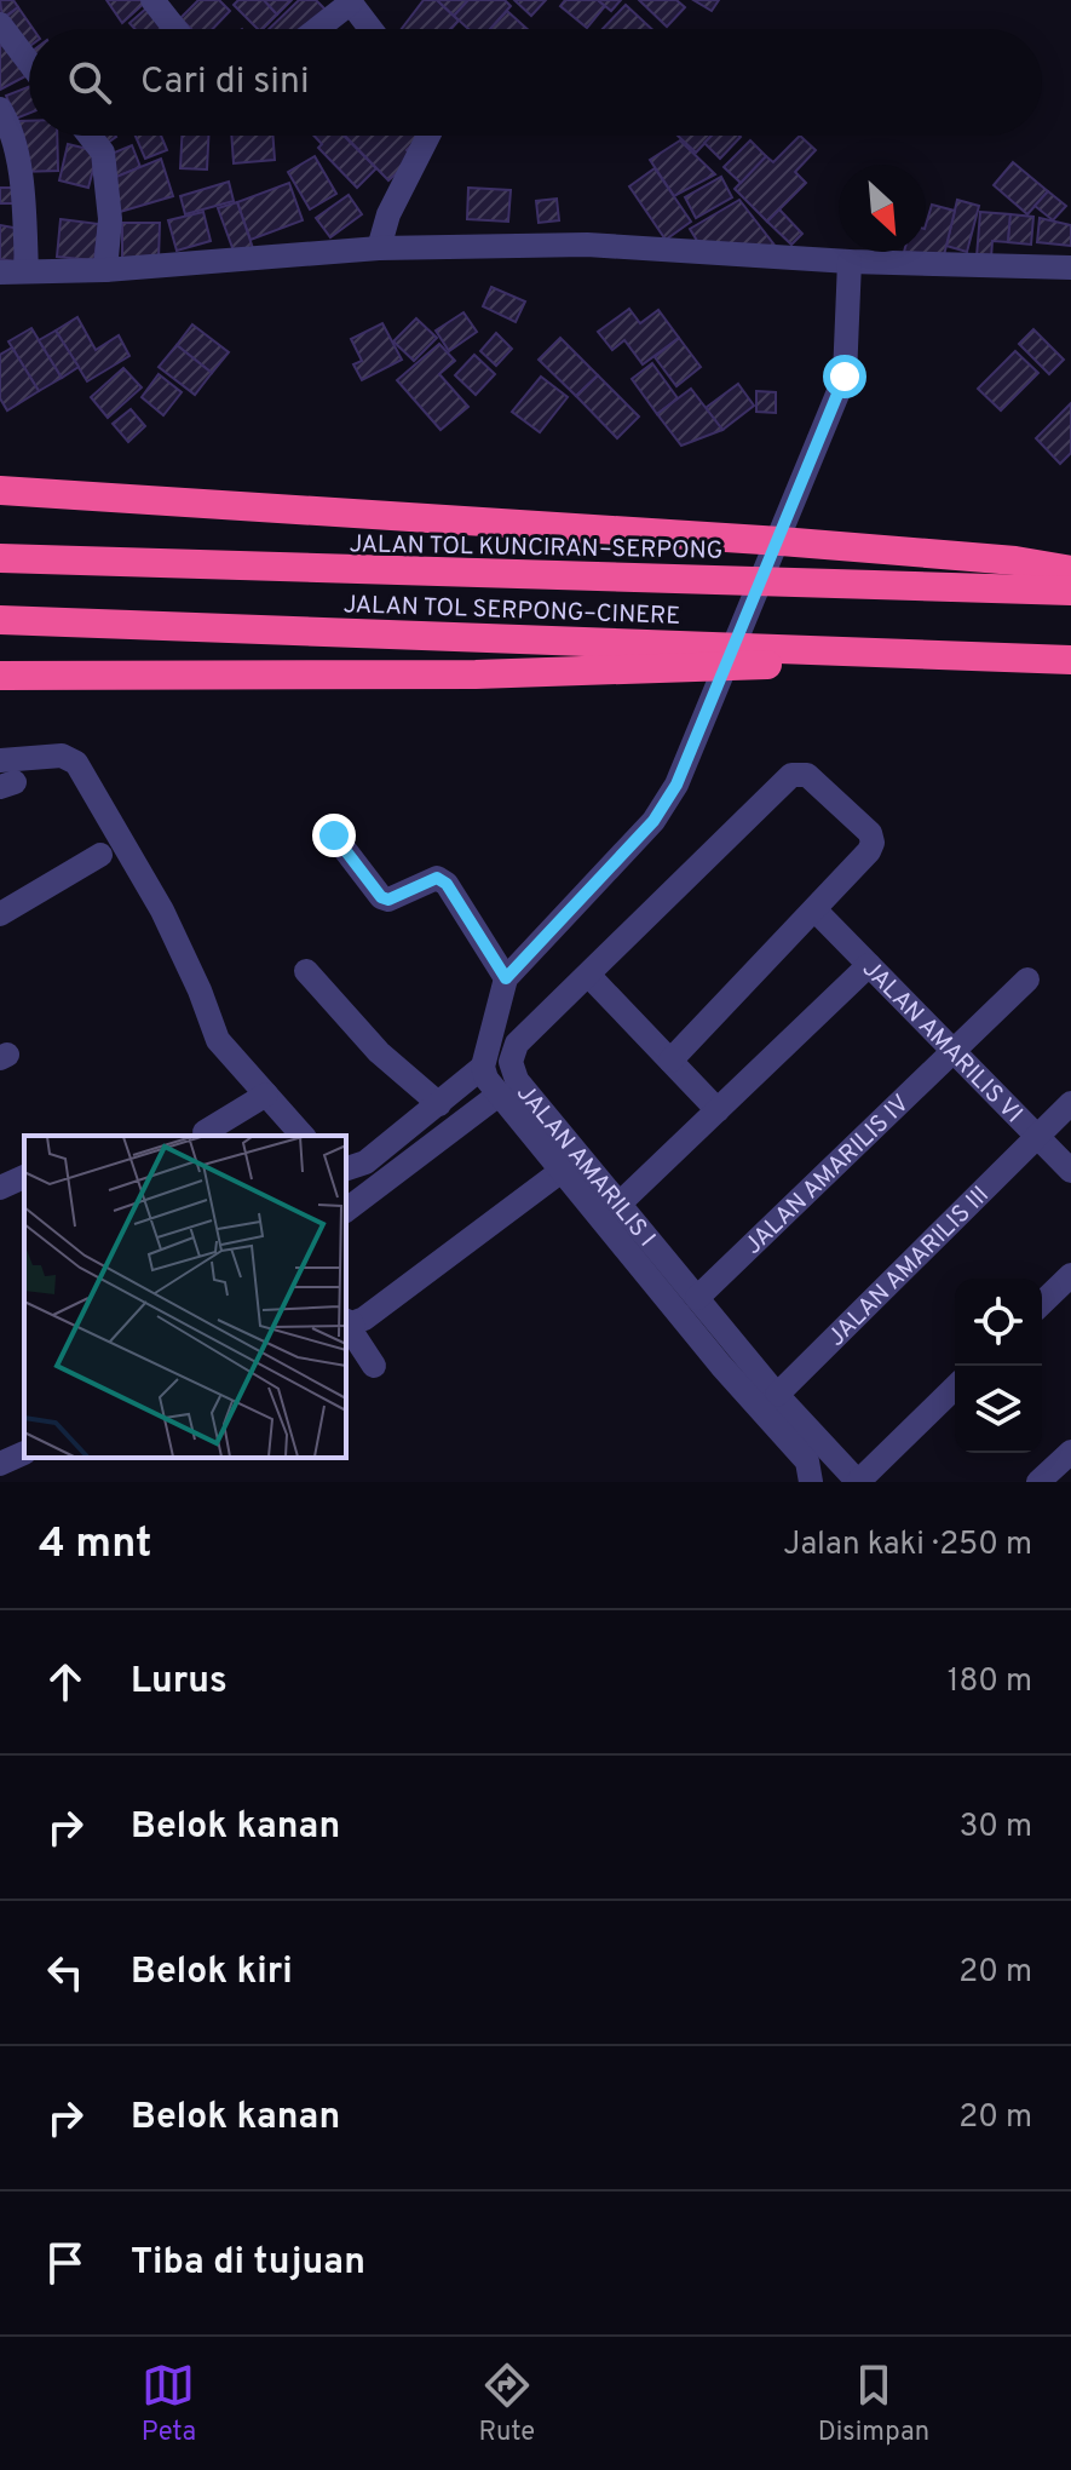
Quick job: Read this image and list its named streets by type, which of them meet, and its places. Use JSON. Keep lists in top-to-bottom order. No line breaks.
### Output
{"streets":{"highway":["JALAN TOL KUNCIRAN–SERPONG","JALAN TOL SERPONG–CINERE"],"street":["JALAN AMARILIS VI","JALAN AMARILIS I","JALAN AMARILIS IV","JALAN AMARILIS III"]},"crossings":[["JALAN AMARILIS VI","JALAN AMARILIS I"],["JALAN AMARILIS VI","JALAN AMARILIS IV"],["JALAN AMARILIS VI","JALAN AMARILIS III"],["JALAN AMARILIS I","JALAN AMARILIS IV"],["JALAN AMARILIS I","JALAN AMARILIS III"]],"north":"bottom right","page":{"search":"Cari di sini","heading":["4 mnt","Jalan kaki · 250 m"],"list":[["Lurus","180 m"],["Belok kanan","30 m"],["Belok kiri","20 m"],["Belok kanan","20 m"],"Tiba di tujuan"],"nav":["Peta","Rute","Disimpan"]}}
